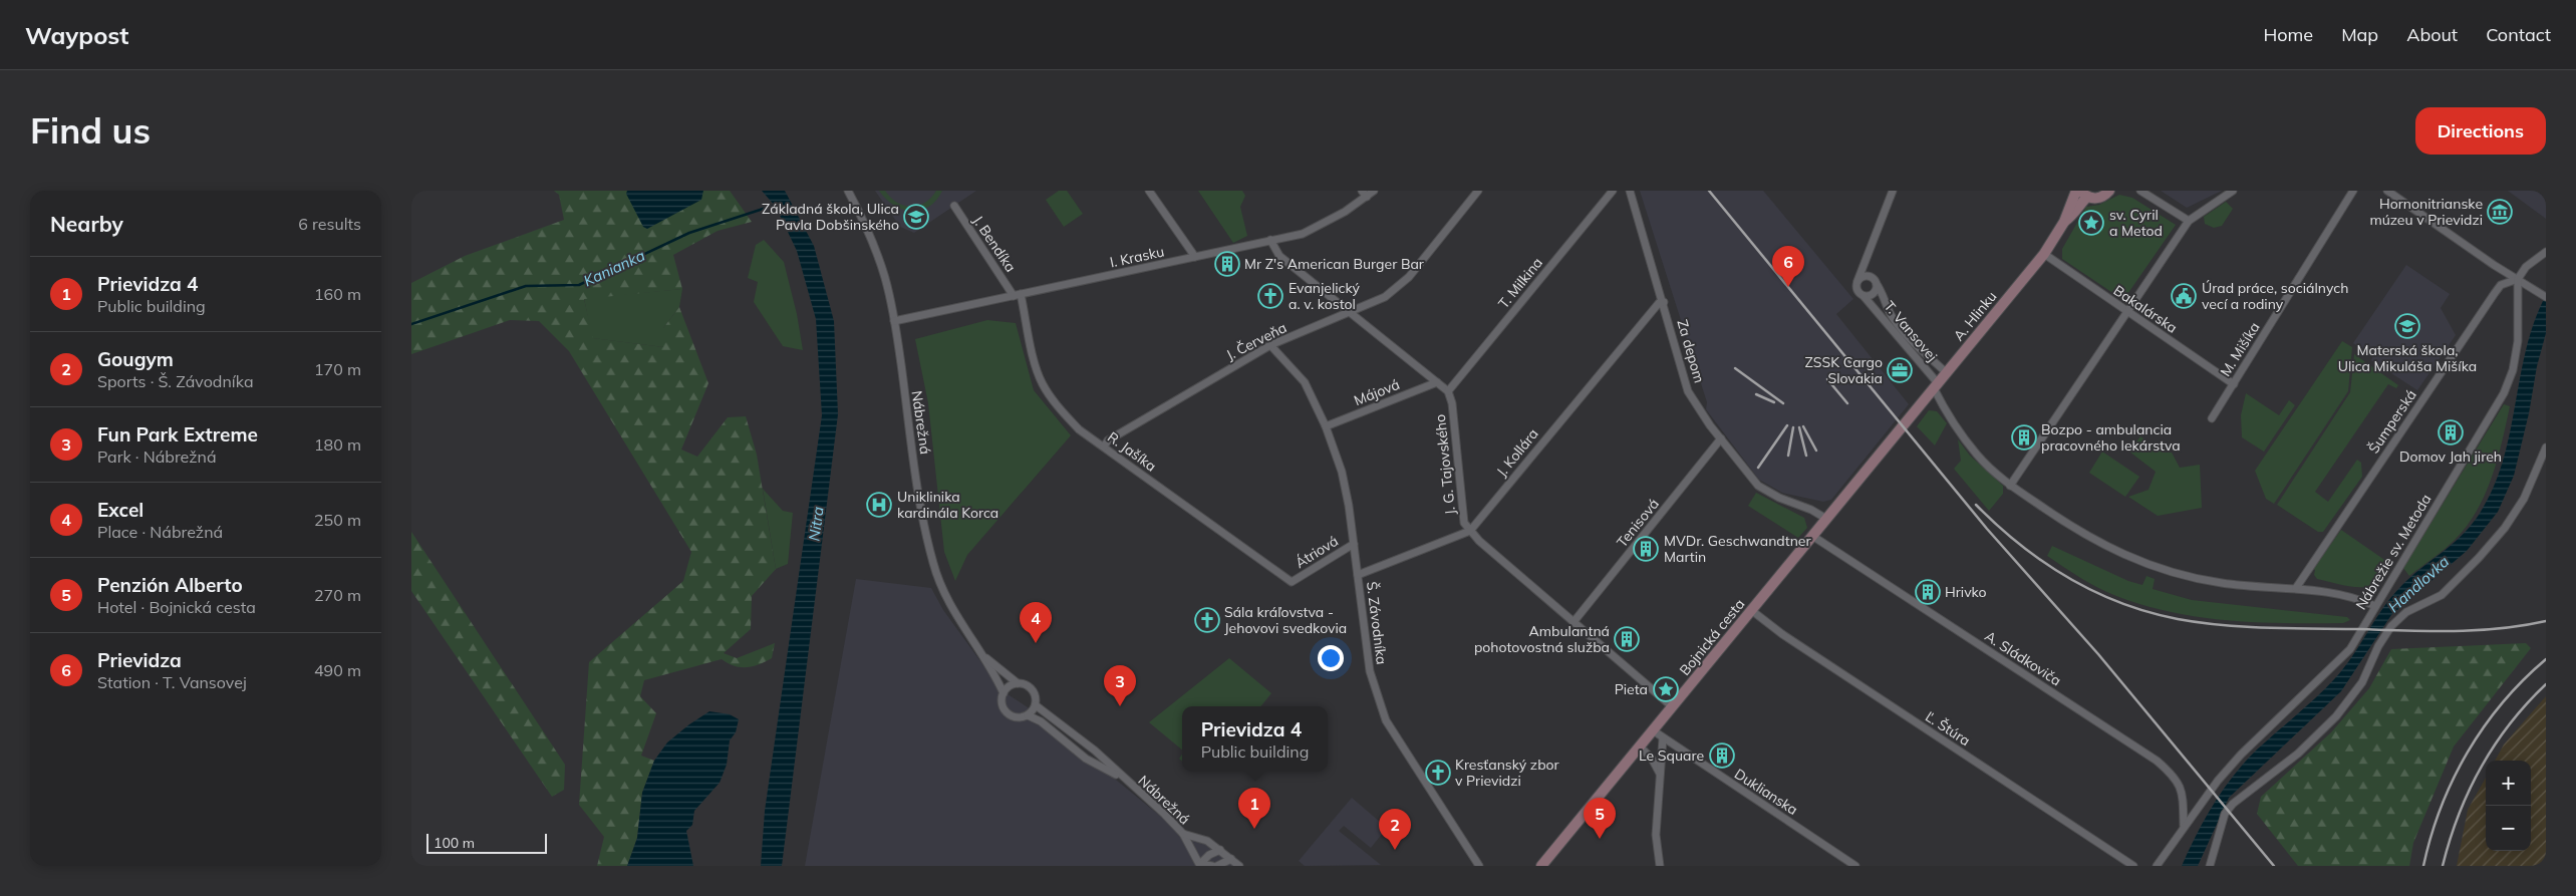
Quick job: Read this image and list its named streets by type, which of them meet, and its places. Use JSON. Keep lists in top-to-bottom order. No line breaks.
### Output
{"streets":{"street":["J. Bendíka","I. Krasku","T. Milkina","Bakalárska","A. Hlinku","T. Vansovej","J. Červeňa","M. Mišíka","Za depom","Májová","Šumperská","Nábrežná","R. Jašíka","J. Kollára","J. G. Tajovského","Tenisová","Átriová","Nábrežie sv. Metoda","Š. Závodníka","Bojnická cesta","A. Sládkoviča","Ľ. Štúra","Duklianska"]},"crossings":[["J. Bendíka","I. Krasku"],["J. Bendíka","R. Jašíka"],["I. Krasku","Nábrežná"],["I. Krasku","R. Jašíka"],["T. Milkina","J. G. Tajovského"],["Bakalárska","A. Hlinku"],["Bakalárska","M. Mišíka"],["A. Hlinku","T. Vansovej"],["A. Hlinku","Bojnická cesta"],["J. Červeňa","R. Jašíka"],["J. Červeňa","Š. Závodníka"],["Za depom","J. Kollára"],["Za depom","Tenisová"],["Za depom","Bojnická cesta"],["Májová","Š. Závodníka"],["Šumperská","Nábrežie sv. Metoda"],["R. Jašíka","Átriová"],["J. Kollára","J. G. Tajovského"],["J. Kollára","Š. Závodníka"],["J. G. Tajovského","Tenisová"],["J. G. Tajovského","Bojnická cesta"],["Átriová","Š. Závodníka"],["Nábrežie sv. Metoda","A. Sládkoviča"],["Bojnická cesta","A. Sládkoviča"],["Bojnická cesta","Ľ. Štúra"],["Bojnická cesta","Duklianska"]],"water":["Kanianka","Nitra","Handlovka"],"places":{"museum":["Hornonitrianske múzeu v Prievidzi"],"school or university":["Základná škola, Ulica Pavla Dobšinského","Materská škola, Ulica Mikuláša Mišíka"],"place":["sv. Cyril a Metod","Pieta"],"building":["Mr Z's American Burger Bar","Domov Jah jireh","Bozpo - ambulancia pracovného lekárstva","MVDr. Geschwandtner Martin","Hrivko","Ambulantná pohotovostná služba","Le Square"],"church":["Evanjelický a. v. kostol","Sála kráľovstva - Jehovovi svedkovia","Kresťanský zbor v Prievidzi"],"public building":["Úrad práce, sociálnych vecí a rodiny"],"office":["ZSSK Cargo Slovakia"],"hospital":["Uniklinika kardinála Korca"]},"scale_bar":"100 m","page":{"header":"Waypost","nav":["Home","Map","About","Contact"],"buttons":"Directions","title":"Find us","heading":["Nearby","6 results"],"pins":["6","4","3","1","5","2"],"list":[{"mark":"1","name":"Prievidza 4","note":"Public building","value":"160 m"},{"mark":"2","name":"Gougym","note":"Sports · Š. Závodníka","value":"170 m"},{"mark":"3","name":"Fun Park Extreme","note":"Park · Nábrežná","value":"180 m"},{"mark":"4","name":"Excel","note":"Place · Nábrežná","value":"250 m"},{"mark":"5","name":"Penzión Alberto","note":"Hotel · Bojnická cesta","value":"270 m"},{"mark":"6","name":"Prievidza","note":"Station · T. Vansovej","value":"490 m"}],"popup":["Prievidza 4","Public building"],"map_buttons":["+","−"],"scale":"100 m"}}
